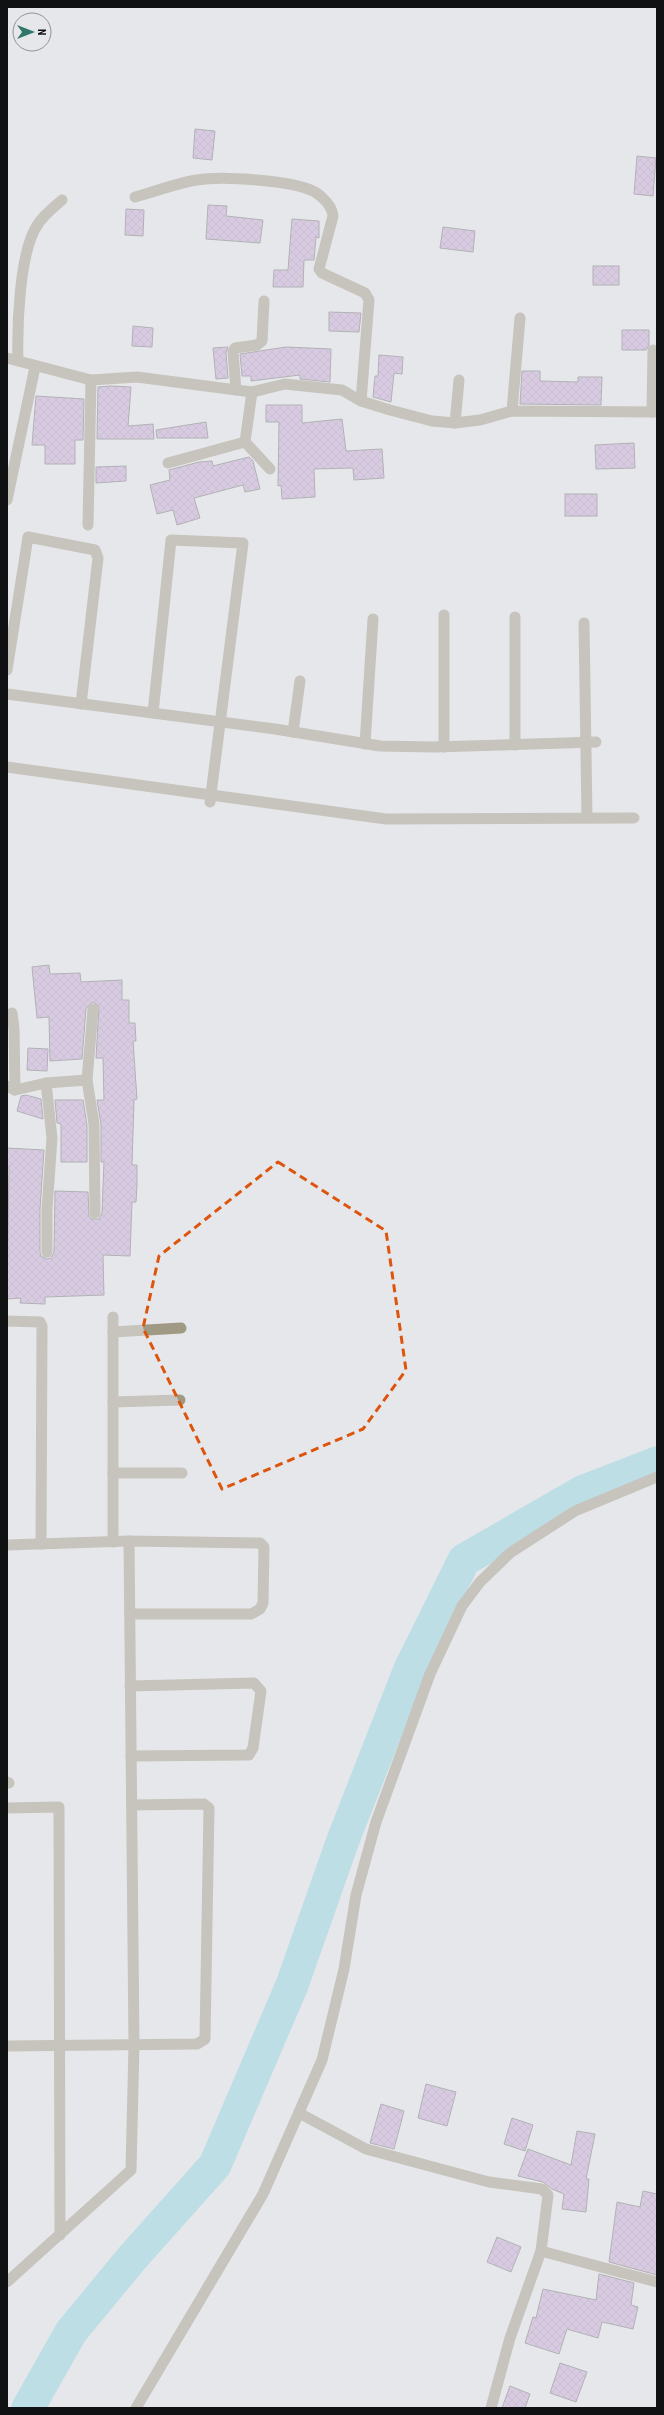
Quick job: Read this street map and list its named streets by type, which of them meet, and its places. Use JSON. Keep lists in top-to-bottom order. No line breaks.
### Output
{"north":"right"}
